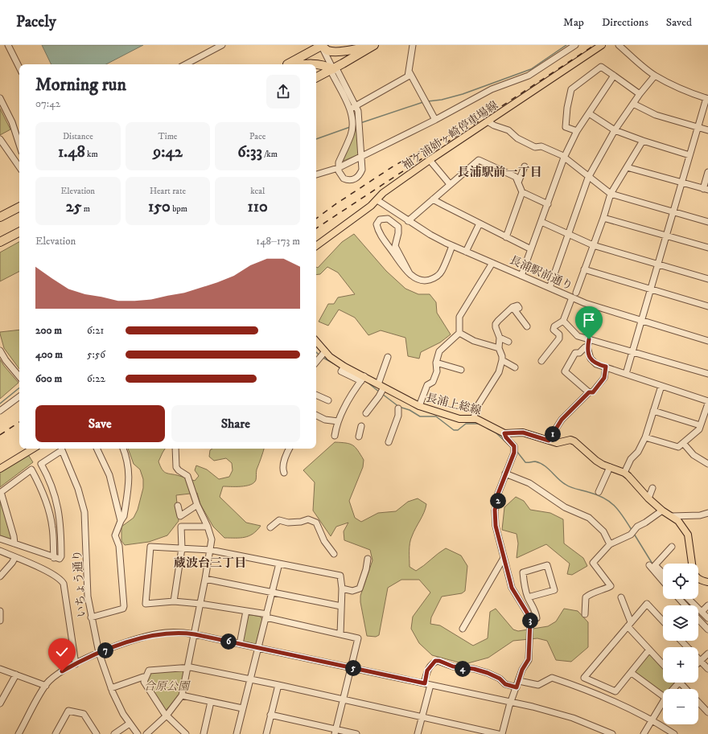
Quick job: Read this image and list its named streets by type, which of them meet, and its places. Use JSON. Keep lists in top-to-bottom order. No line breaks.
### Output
{"streets":{"main road":["袖ケ浦姉ヶ崎停車場線","長浦上総線"],"street":["長浦駅前通り","いちょう通り"]},"crossings":[["袖ケ浦姉ヶ崎停車場線","長浦駅前通り"]],"districts":["長浦駅前一丁目","蔵波台三丁目"],"parks":["合原公園"],"page":{"header":"Pacely","nav":["Map","Directions","Saved"],"heading":["Morning run","07:42"],"stats":[["Distance","1.48 km"],["Time","9:42"],["Pace","6:33 /km"],["Elevation","25 m"],["Heart rate","150 bpm"],["kcal","110"]],"chart":["Elevation","148–173 m"],"list":[{"name":"200 m","note":"6:21"},{"name":"400 m","note":"5:56"},{"name":"600 m","note":"6:22"}],"buttons":["Save","Share"],"pins":["1","2","3","6","7","5","4"],"map_buttons":["+","−"]}}
